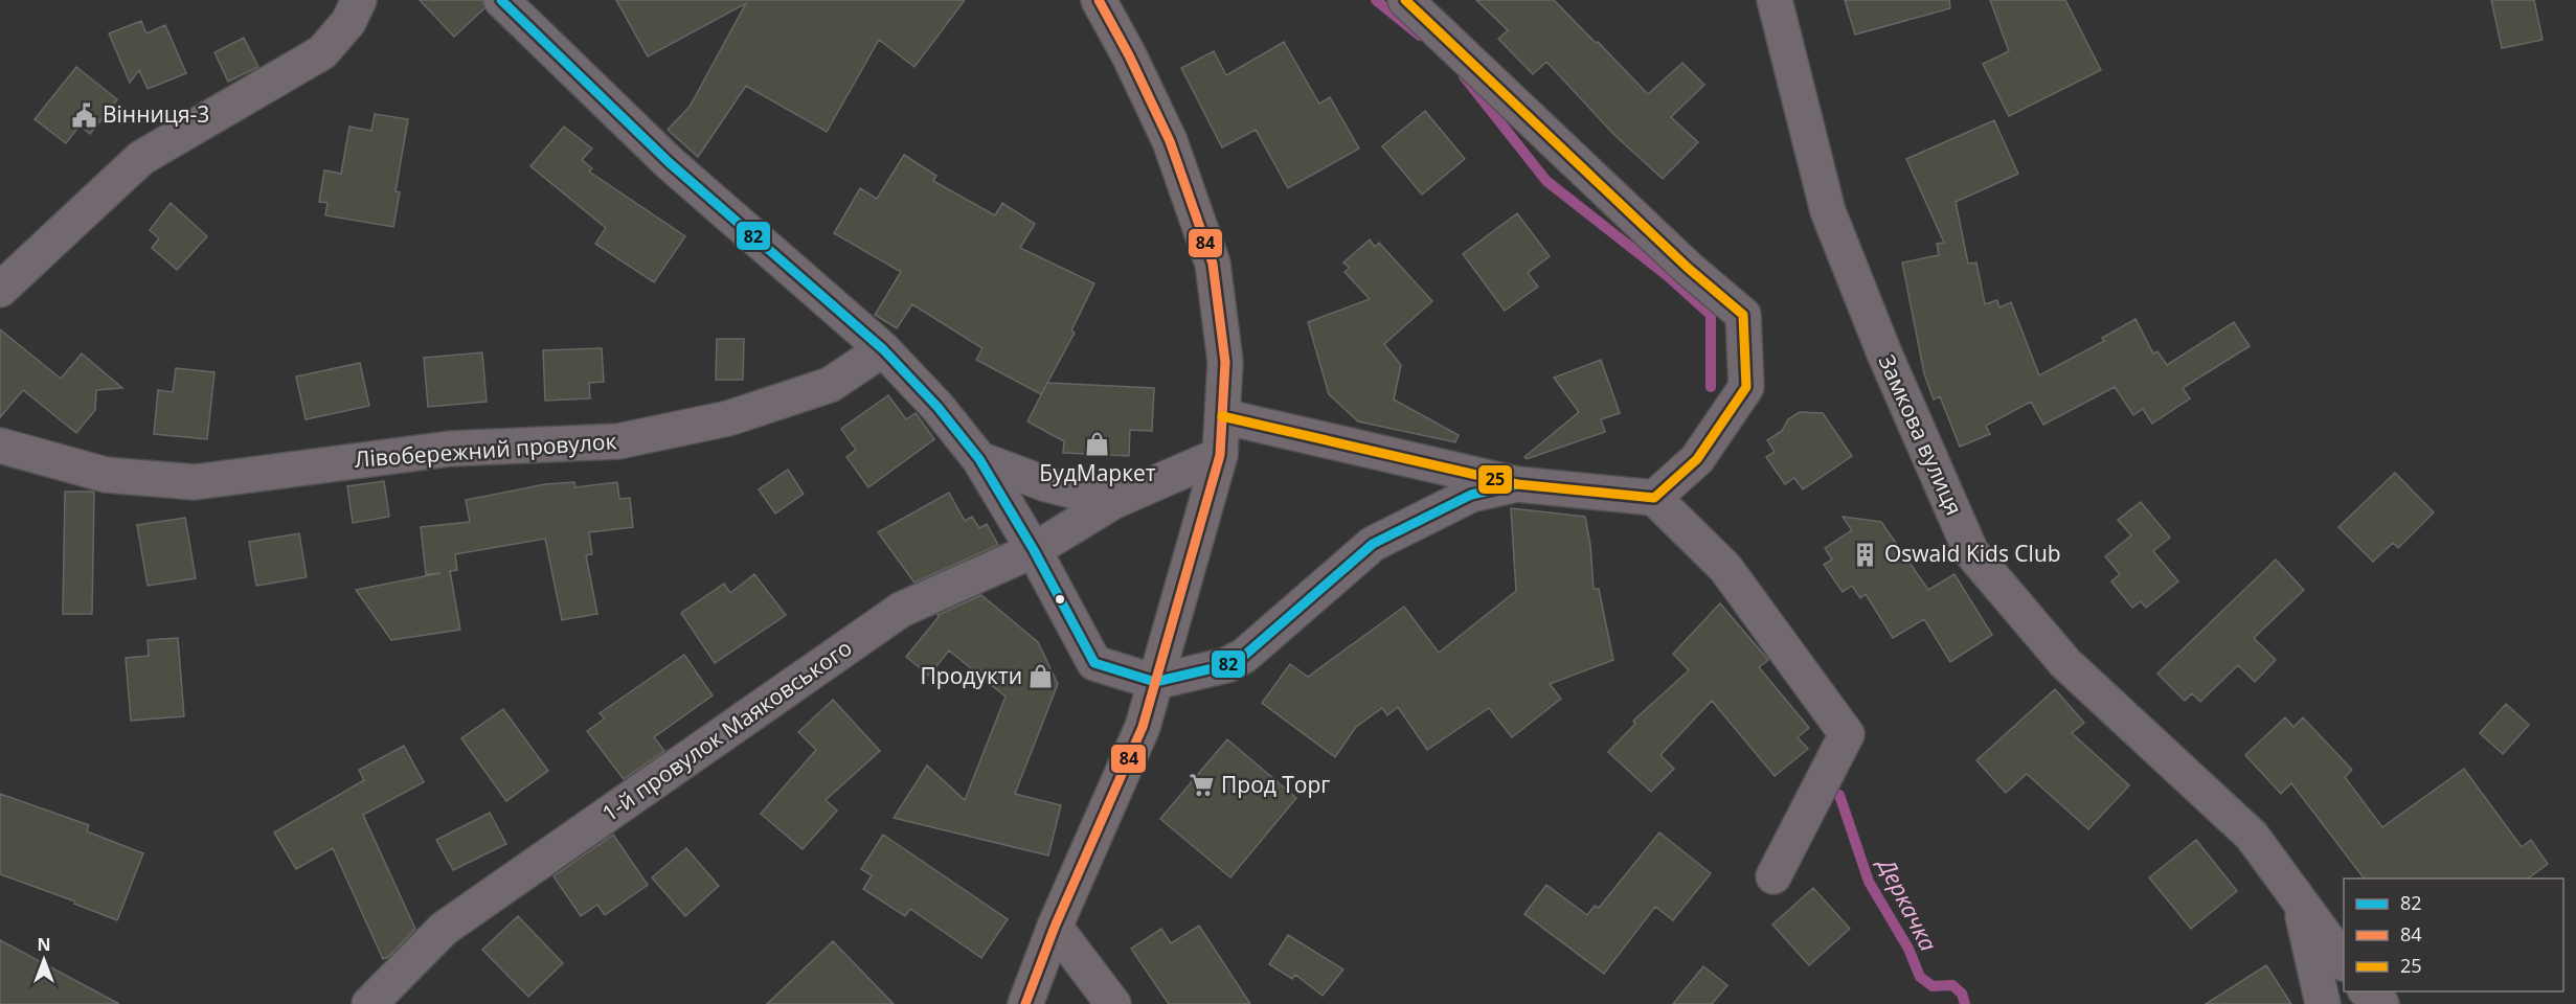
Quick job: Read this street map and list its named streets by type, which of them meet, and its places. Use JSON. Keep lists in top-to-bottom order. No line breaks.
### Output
{"streets":{"street":["Замкова вулиця","Лівобережний провулок","1-й провулок Маяковського"]},"water":["Деркачка"],"places":{"public building":["Вінниця-3"],"shop":["БудМаркет","Продукти"],"building":["Oswald Kids Club"],"supermarket":["Прод Торг"]},"lines":["transit line 82","transit line 84","transit line 25"],"legend":["82","84","25"],"north":"top"}
